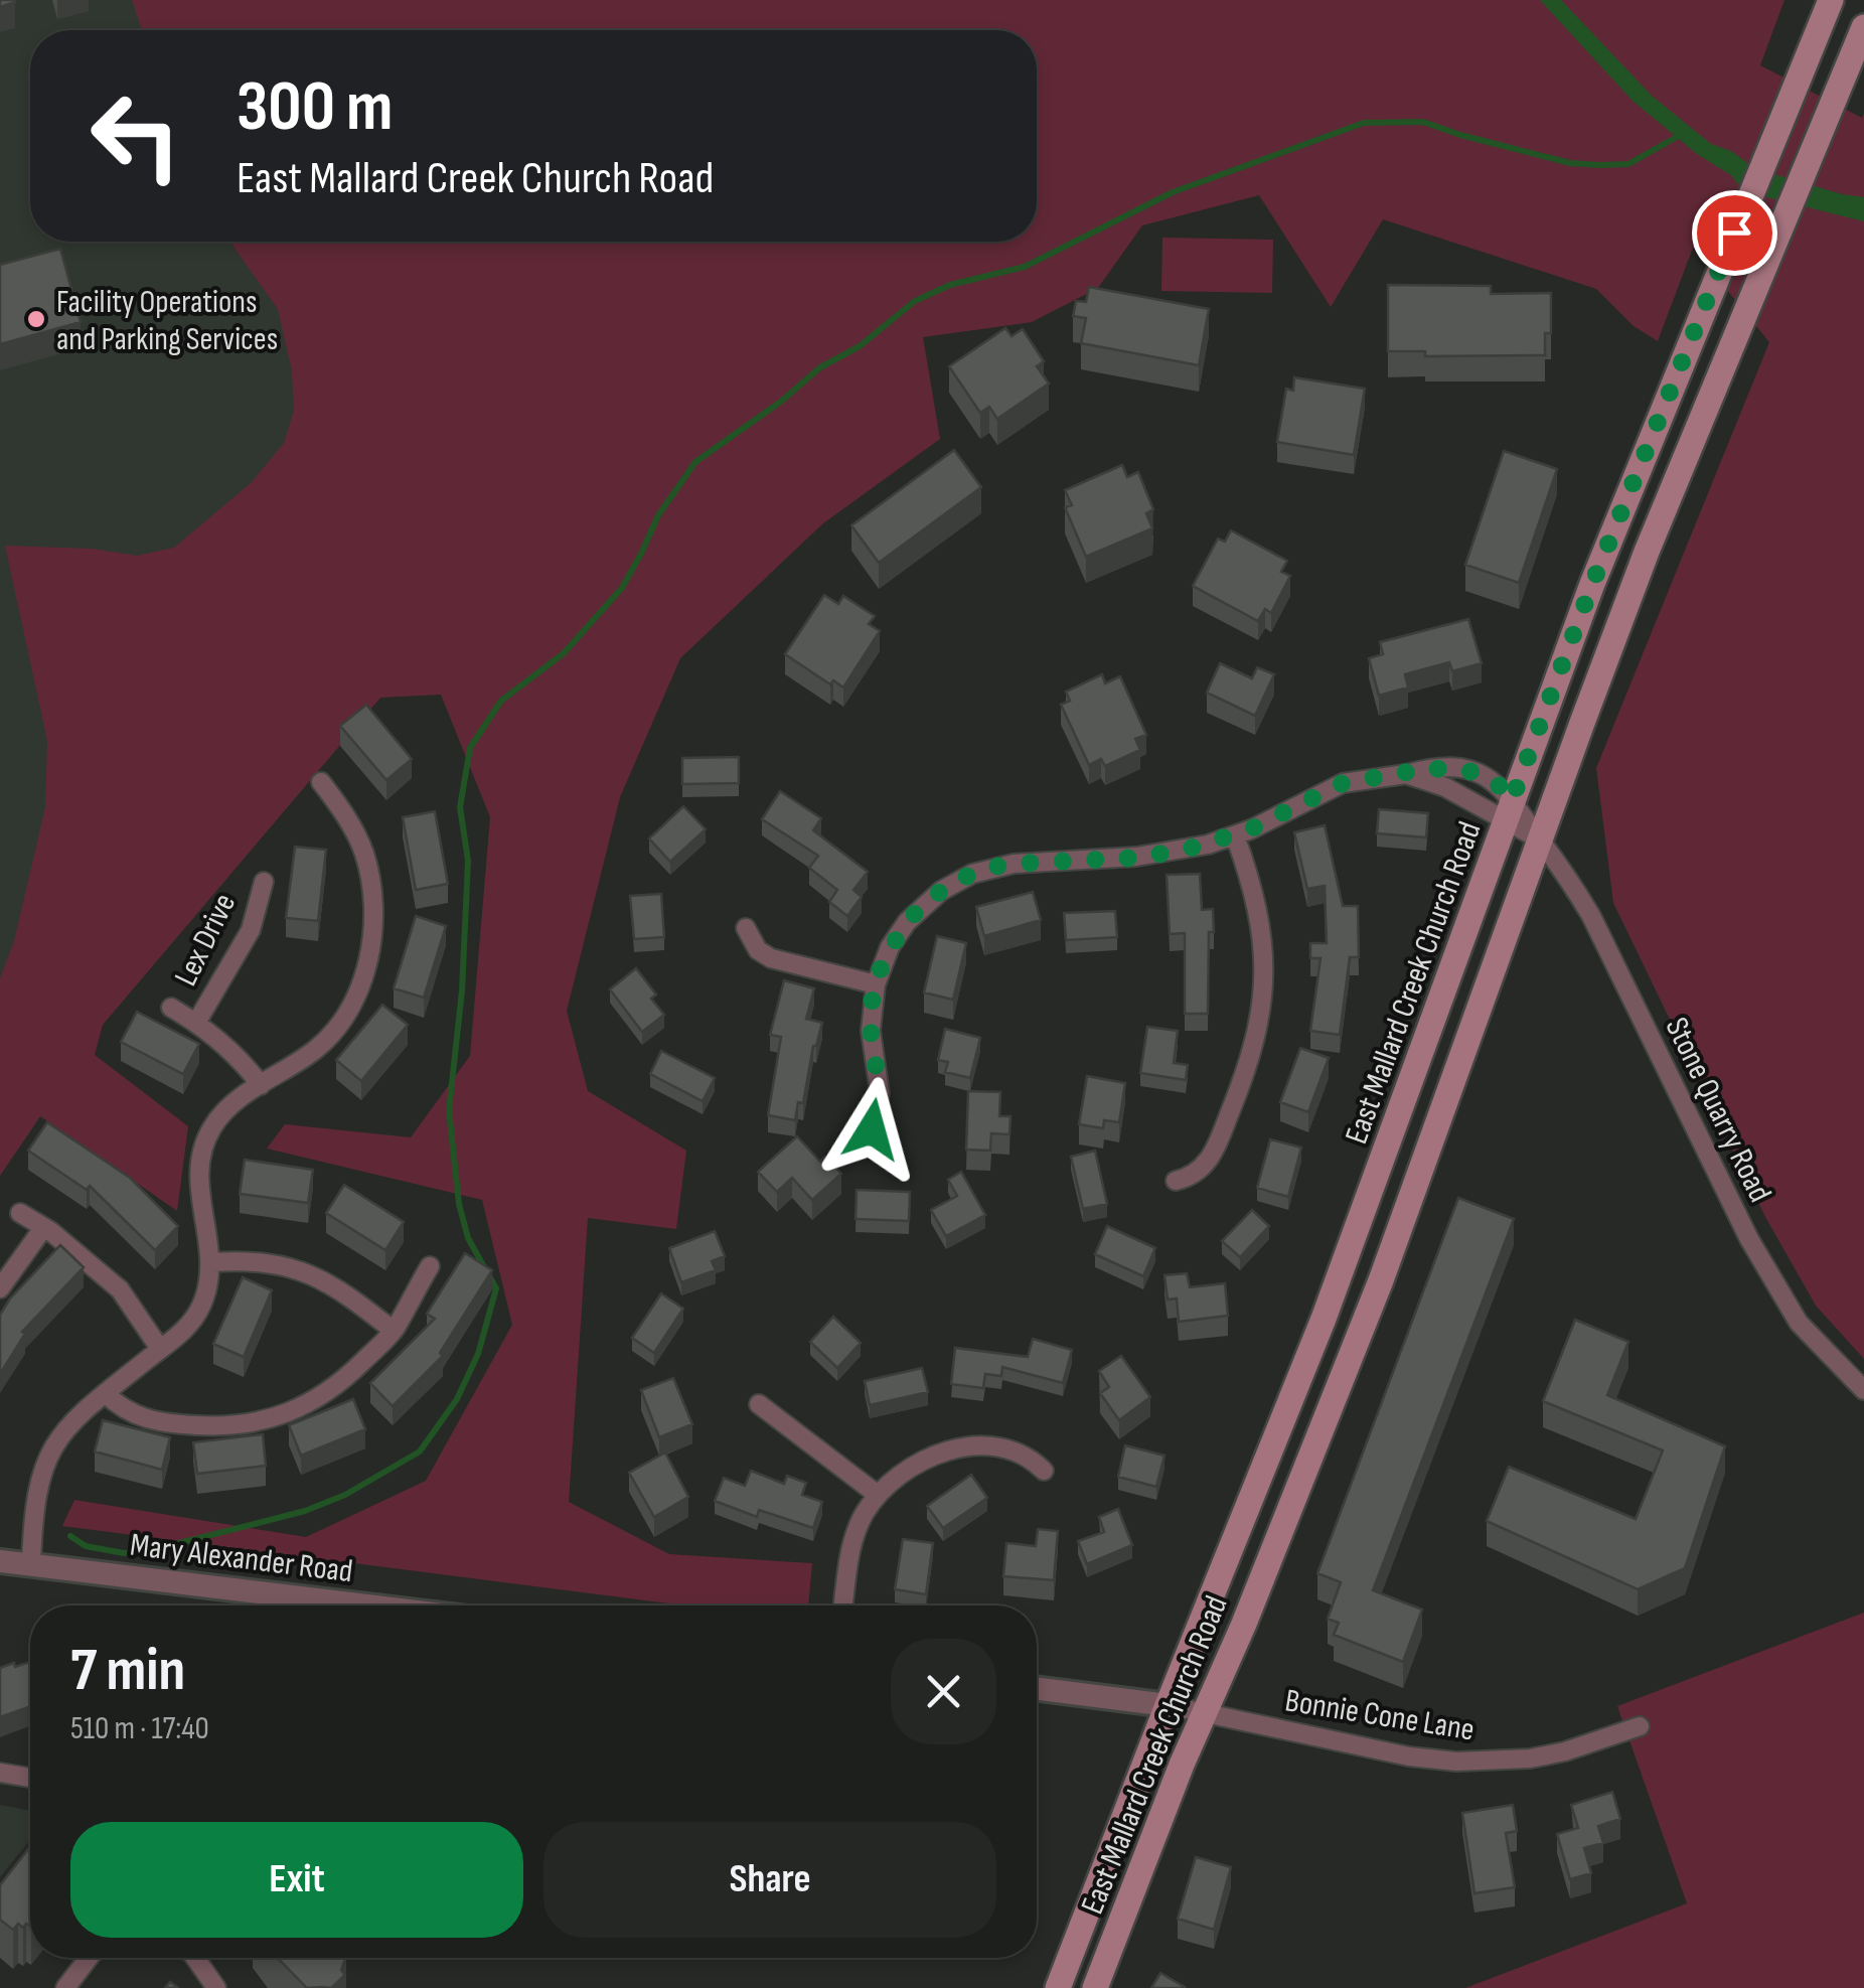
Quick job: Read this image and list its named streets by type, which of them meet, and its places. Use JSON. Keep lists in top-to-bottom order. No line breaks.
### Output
{"streets":{"main road":["East Mallard Creek Church Road"],"street":["Lex Drive","Stone Quarry Road","Mary Alexander Road","Bonnie Cone Lane"]},"crossings":[["East Mallard Creek Church Road","Stone Quarry Road"],["East Mallard Creek Church Road","Bonnie Cone Lane"]],"places":["Facility Operations and Parking Services"],"page":{"turn":["300 m","East Mallard Creek Church Road"],"heading":["7 min","510 m · 17:40"],"buttons":["Exit","Share"]}}
